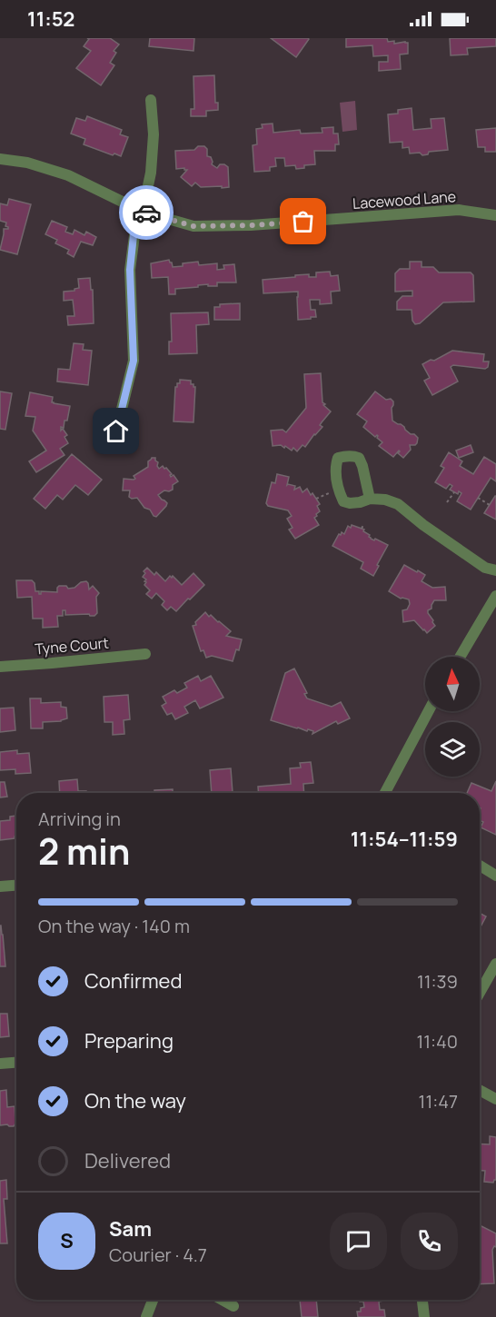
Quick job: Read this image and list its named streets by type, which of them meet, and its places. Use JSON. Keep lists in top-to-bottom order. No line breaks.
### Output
{"streets":{"street":["Lacewood Lane","Tyne Court"]},"north":"top","page":{"status":"11:52","heading":["2 min","Arriving in","11:54–11:59"],"panel":["Sam","Courier · 4.7"],"bar":"On the way · 140 m","list":[["Confirmed","11:39"],["Preparing","11:40"],["On the way","11:47"],"Delivered"],"round":"S"}}
